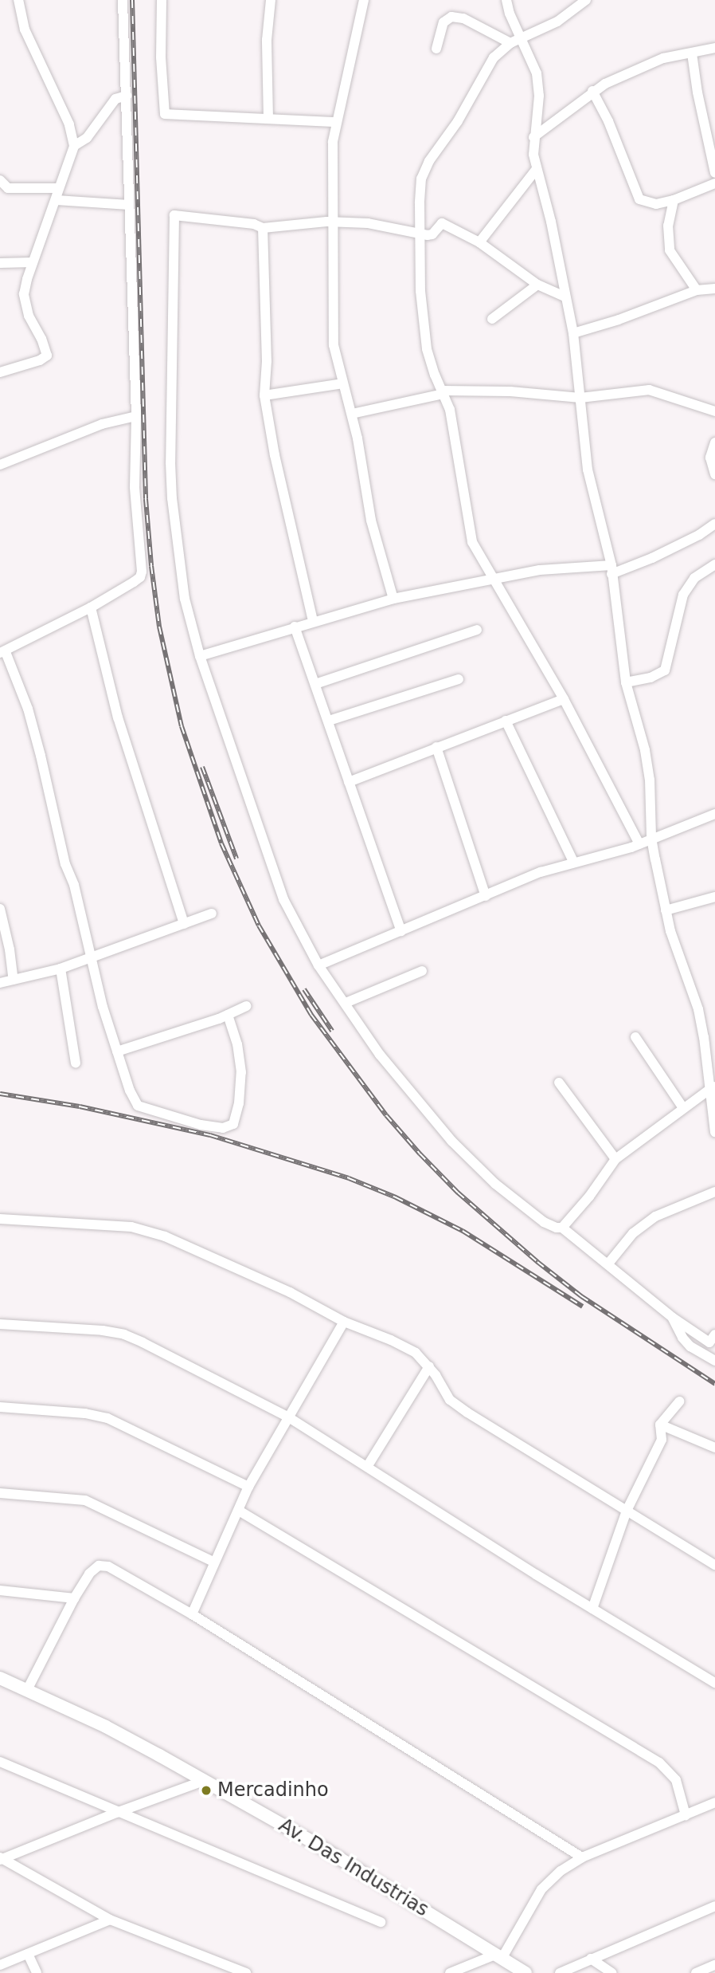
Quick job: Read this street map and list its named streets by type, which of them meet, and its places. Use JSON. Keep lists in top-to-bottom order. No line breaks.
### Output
{"streets":{"main road":["Av. Das Industrias"]},"places":["Mercadinho"]}
